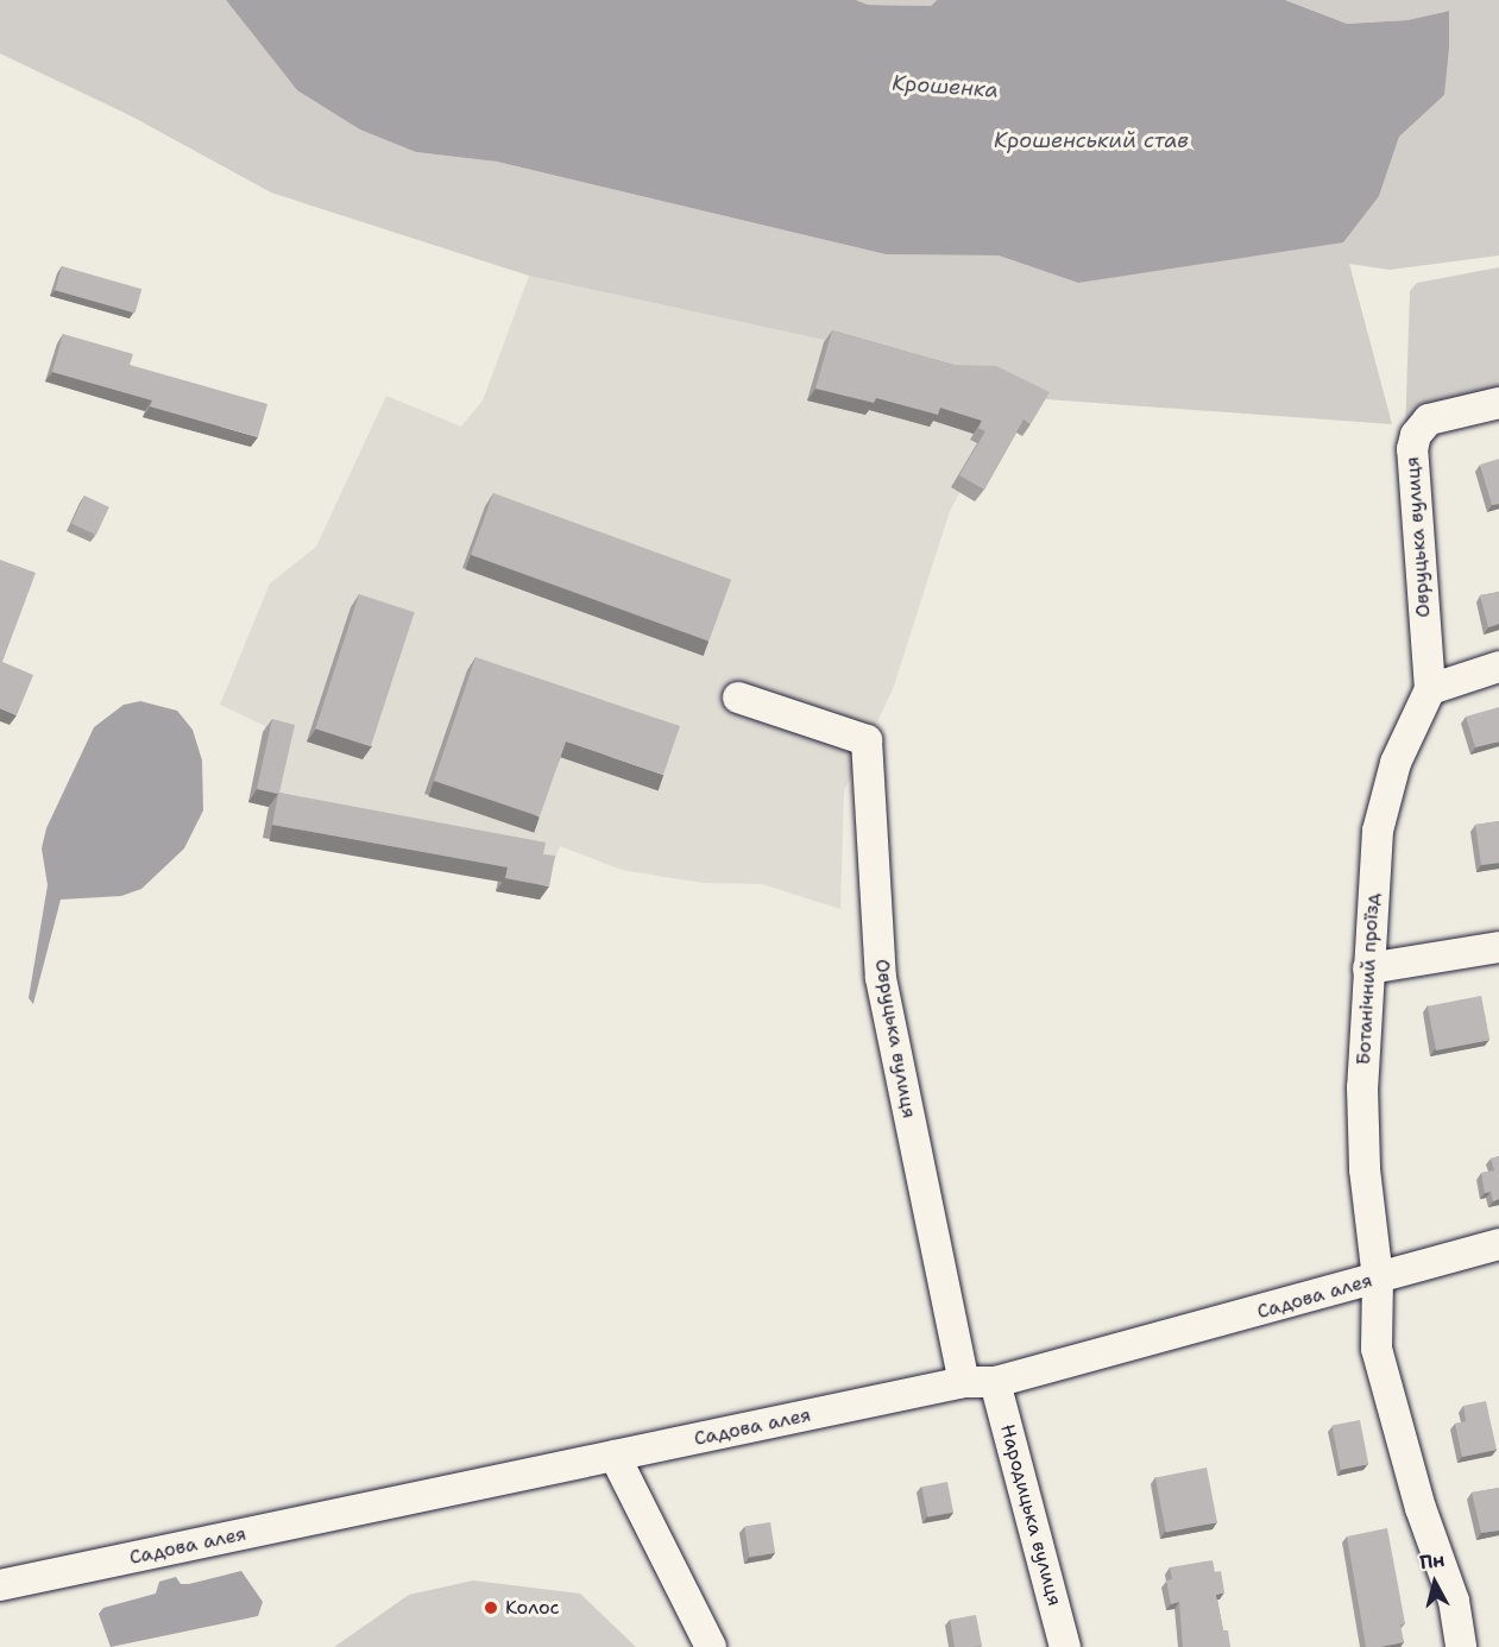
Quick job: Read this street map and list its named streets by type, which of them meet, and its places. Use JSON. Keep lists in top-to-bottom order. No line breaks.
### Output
{"streets":{"street":["Овруцька вулиця","Ботанічний проїзд","Садова алея","Народицька вулиця"]},"crossings":[["Овруцька вулиця","Ботанічний проїзд"],["Овруцька вулиця","Садова алея"],["Ботанічний проїзд","Садова алея"],["Садова алея","Народицька вулиця"]],"water":["Крошенка","Крошенський став"],"places":["Колос"],"north":"top"}
